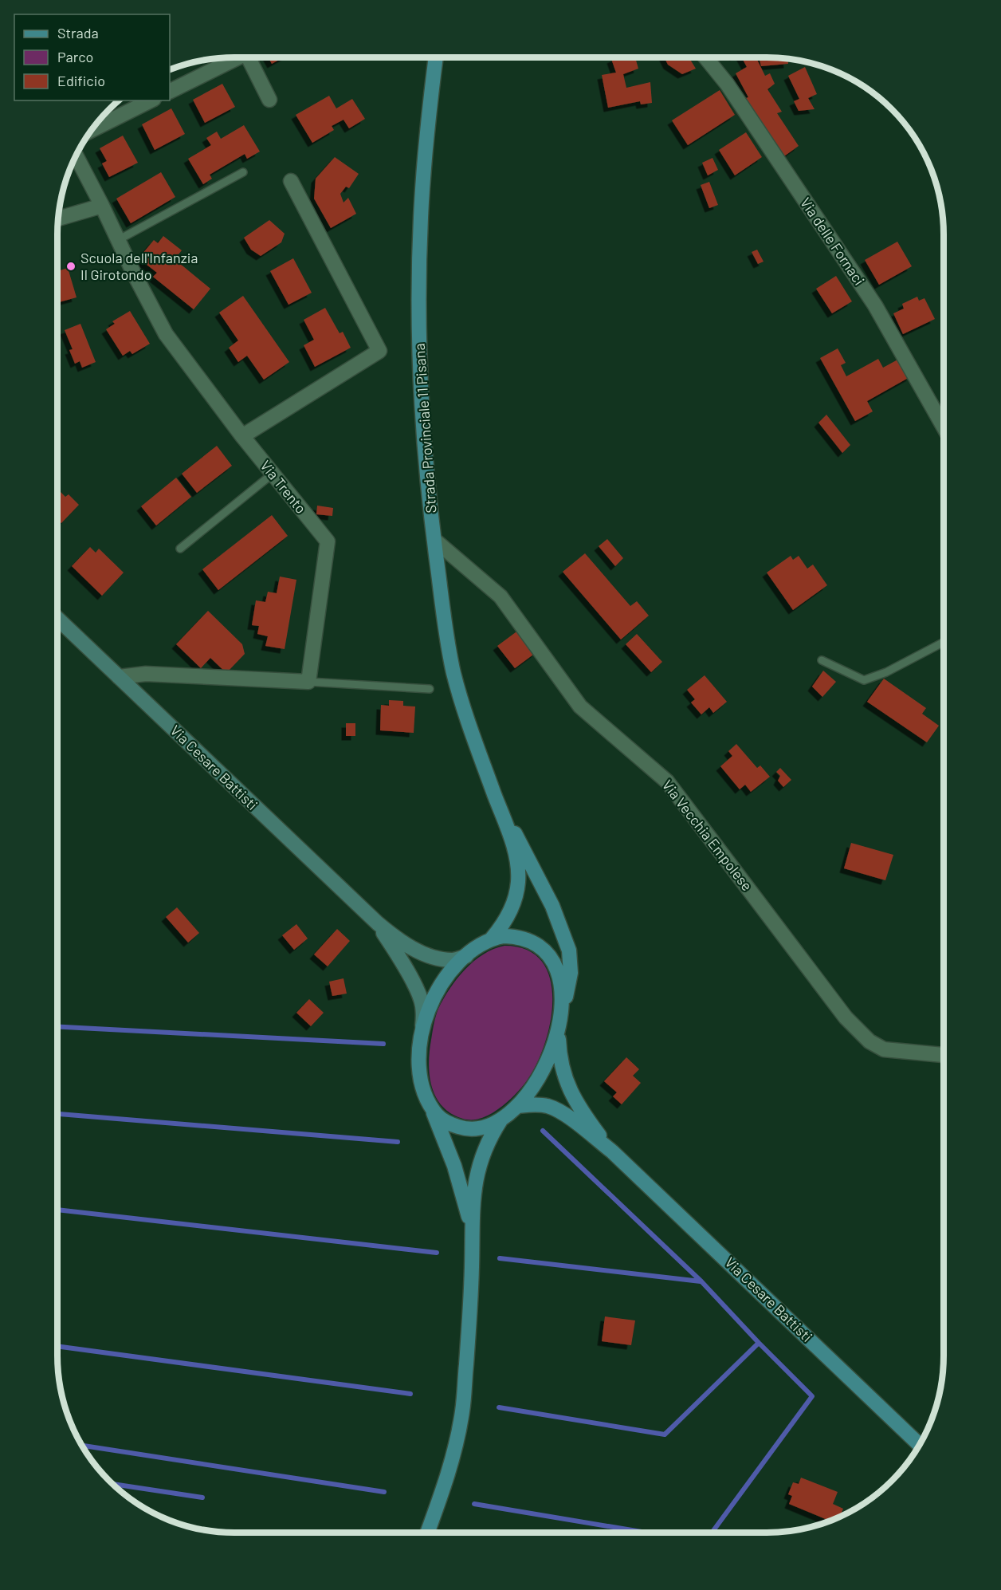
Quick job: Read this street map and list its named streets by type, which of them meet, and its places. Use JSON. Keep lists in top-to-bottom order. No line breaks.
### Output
{"streets":{"main road":["Strada Provinciale 11 Pisana","Via Cesare Battisti"],"street":["Via delle Fornaci","Via Trento","Via Vecchia Empolese"]},"crossings":[["Strada Provinciale 11 Pisana","Via Cesare Battisti"],["Strada Provinciale 11 Pisana","Via Vecchia Empolese"]],"places":["Scuola dell'Infanzia Il Girotondo"],"legend":["Strada","Parco","Edificio"]}
